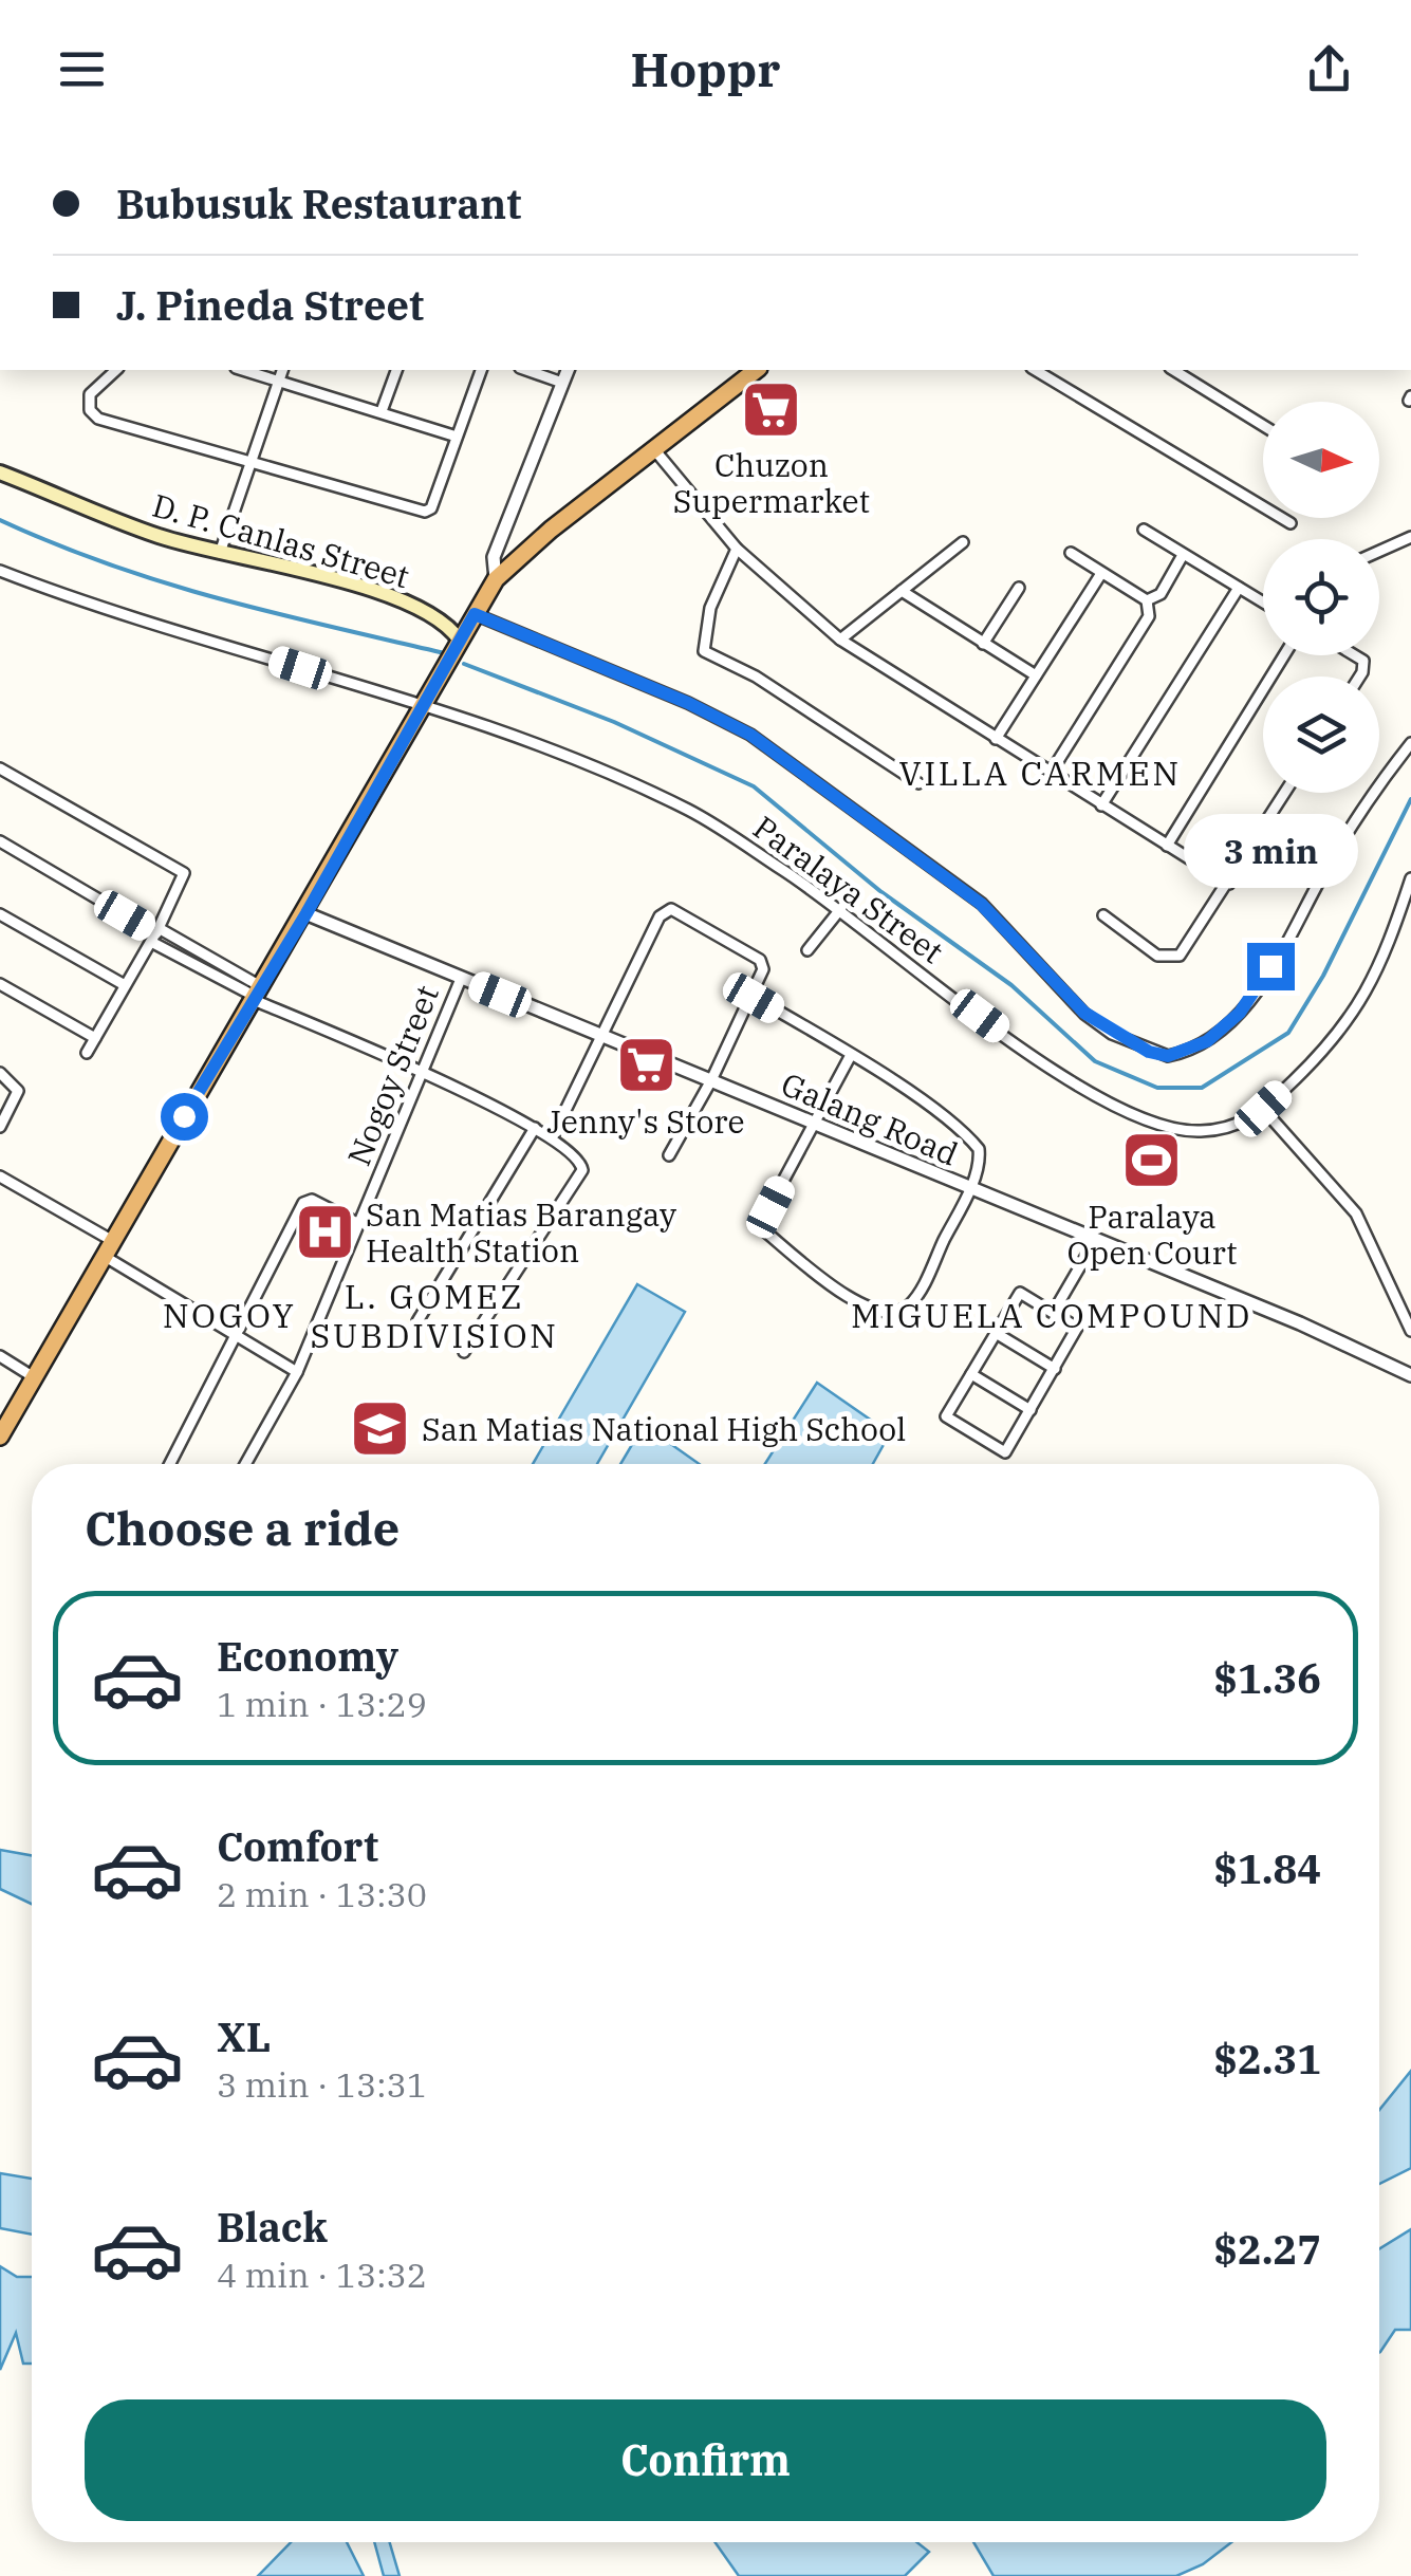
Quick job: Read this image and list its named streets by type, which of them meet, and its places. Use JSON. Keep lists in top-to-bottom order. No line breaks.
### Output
{"streets":{"main road":["D. P. Canlas Street"],"street":["Paralaya Street","Nogoy Street","Galang Road"]},"crossings":[["Nogoy Street","Galang Road"]],"districts":["VILLA CARMEN","L. GOMEZ SUBDIVISION","NOGOY","MIGUELA COMPOUND"],"places":{"supermarket":["Chuzon Supermarket","Jenny's Store"],"sports":["Paralaya Open Court"],"hospital":["San Matias Barangay Health Station"],"school or university":["San Matias National High School"]},"north":"right","page":{"header":"Hoppr","banner":["Bubusuk Restaurant","J. Pineda Street"],"bubble":"3 min","heading":"Choose a ride","list":[{"name":"Economy","note":"1 min · 13:29","value":"$1.36"},{"name":"Comfort","note":"2 min · 13:30","value":"$1.84"},{"name":"XL","note":"3 min · 13:31","value":"$2.31"},{"name":"Black","note":"4 min · 13:32","value":"$2.27"}],"buttons":"Confirm"}}
